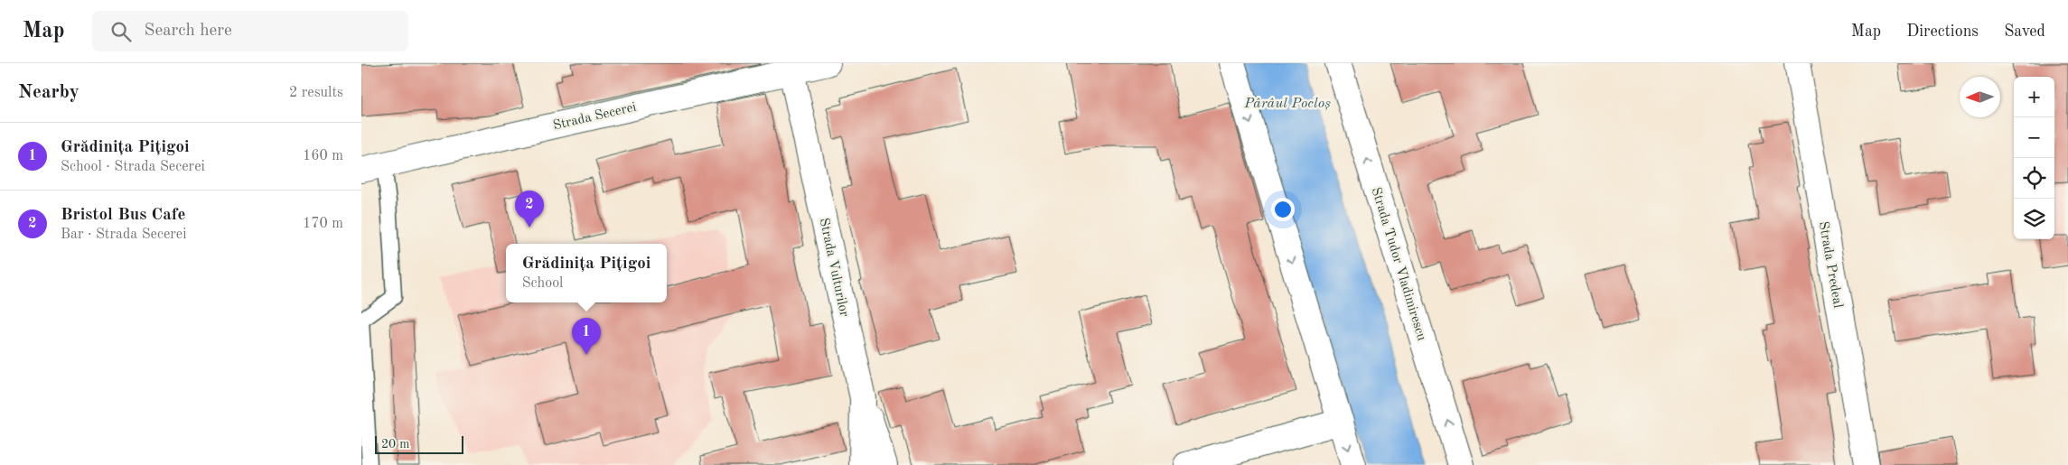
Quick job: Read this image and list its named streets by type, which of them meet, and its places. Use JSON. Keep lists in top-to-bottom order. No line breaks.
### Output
{"streets":{"street":["Strada Secerei","Strada Tudor Vladimirescu","Strada Predeal","Strada Vulturilor"]},"crossings":[["Strada Secerei","Strada Vulturilor"]],"water":["Pârâul Pocloș"],"scale_bar":"20 m","north":"left","page":{"header":"Map","search":"Search here","nav":["Map","Directions","Saved"],"heading":["Nearby","2 results"],"map_buttons":["+","−"],"list":[{"mark":"1","name":"Grădinița Pițigoi","note":"School · Strada Secerei","value":"160 m"},{"mark":"2","name":"Bristol Bus Cafe","note":"Bar · Strada Secerei","value":"170 m"}],"pins":["2","1"],"popup":["Grădinița Pițigoi","School"],"scale":"20 m"}}
